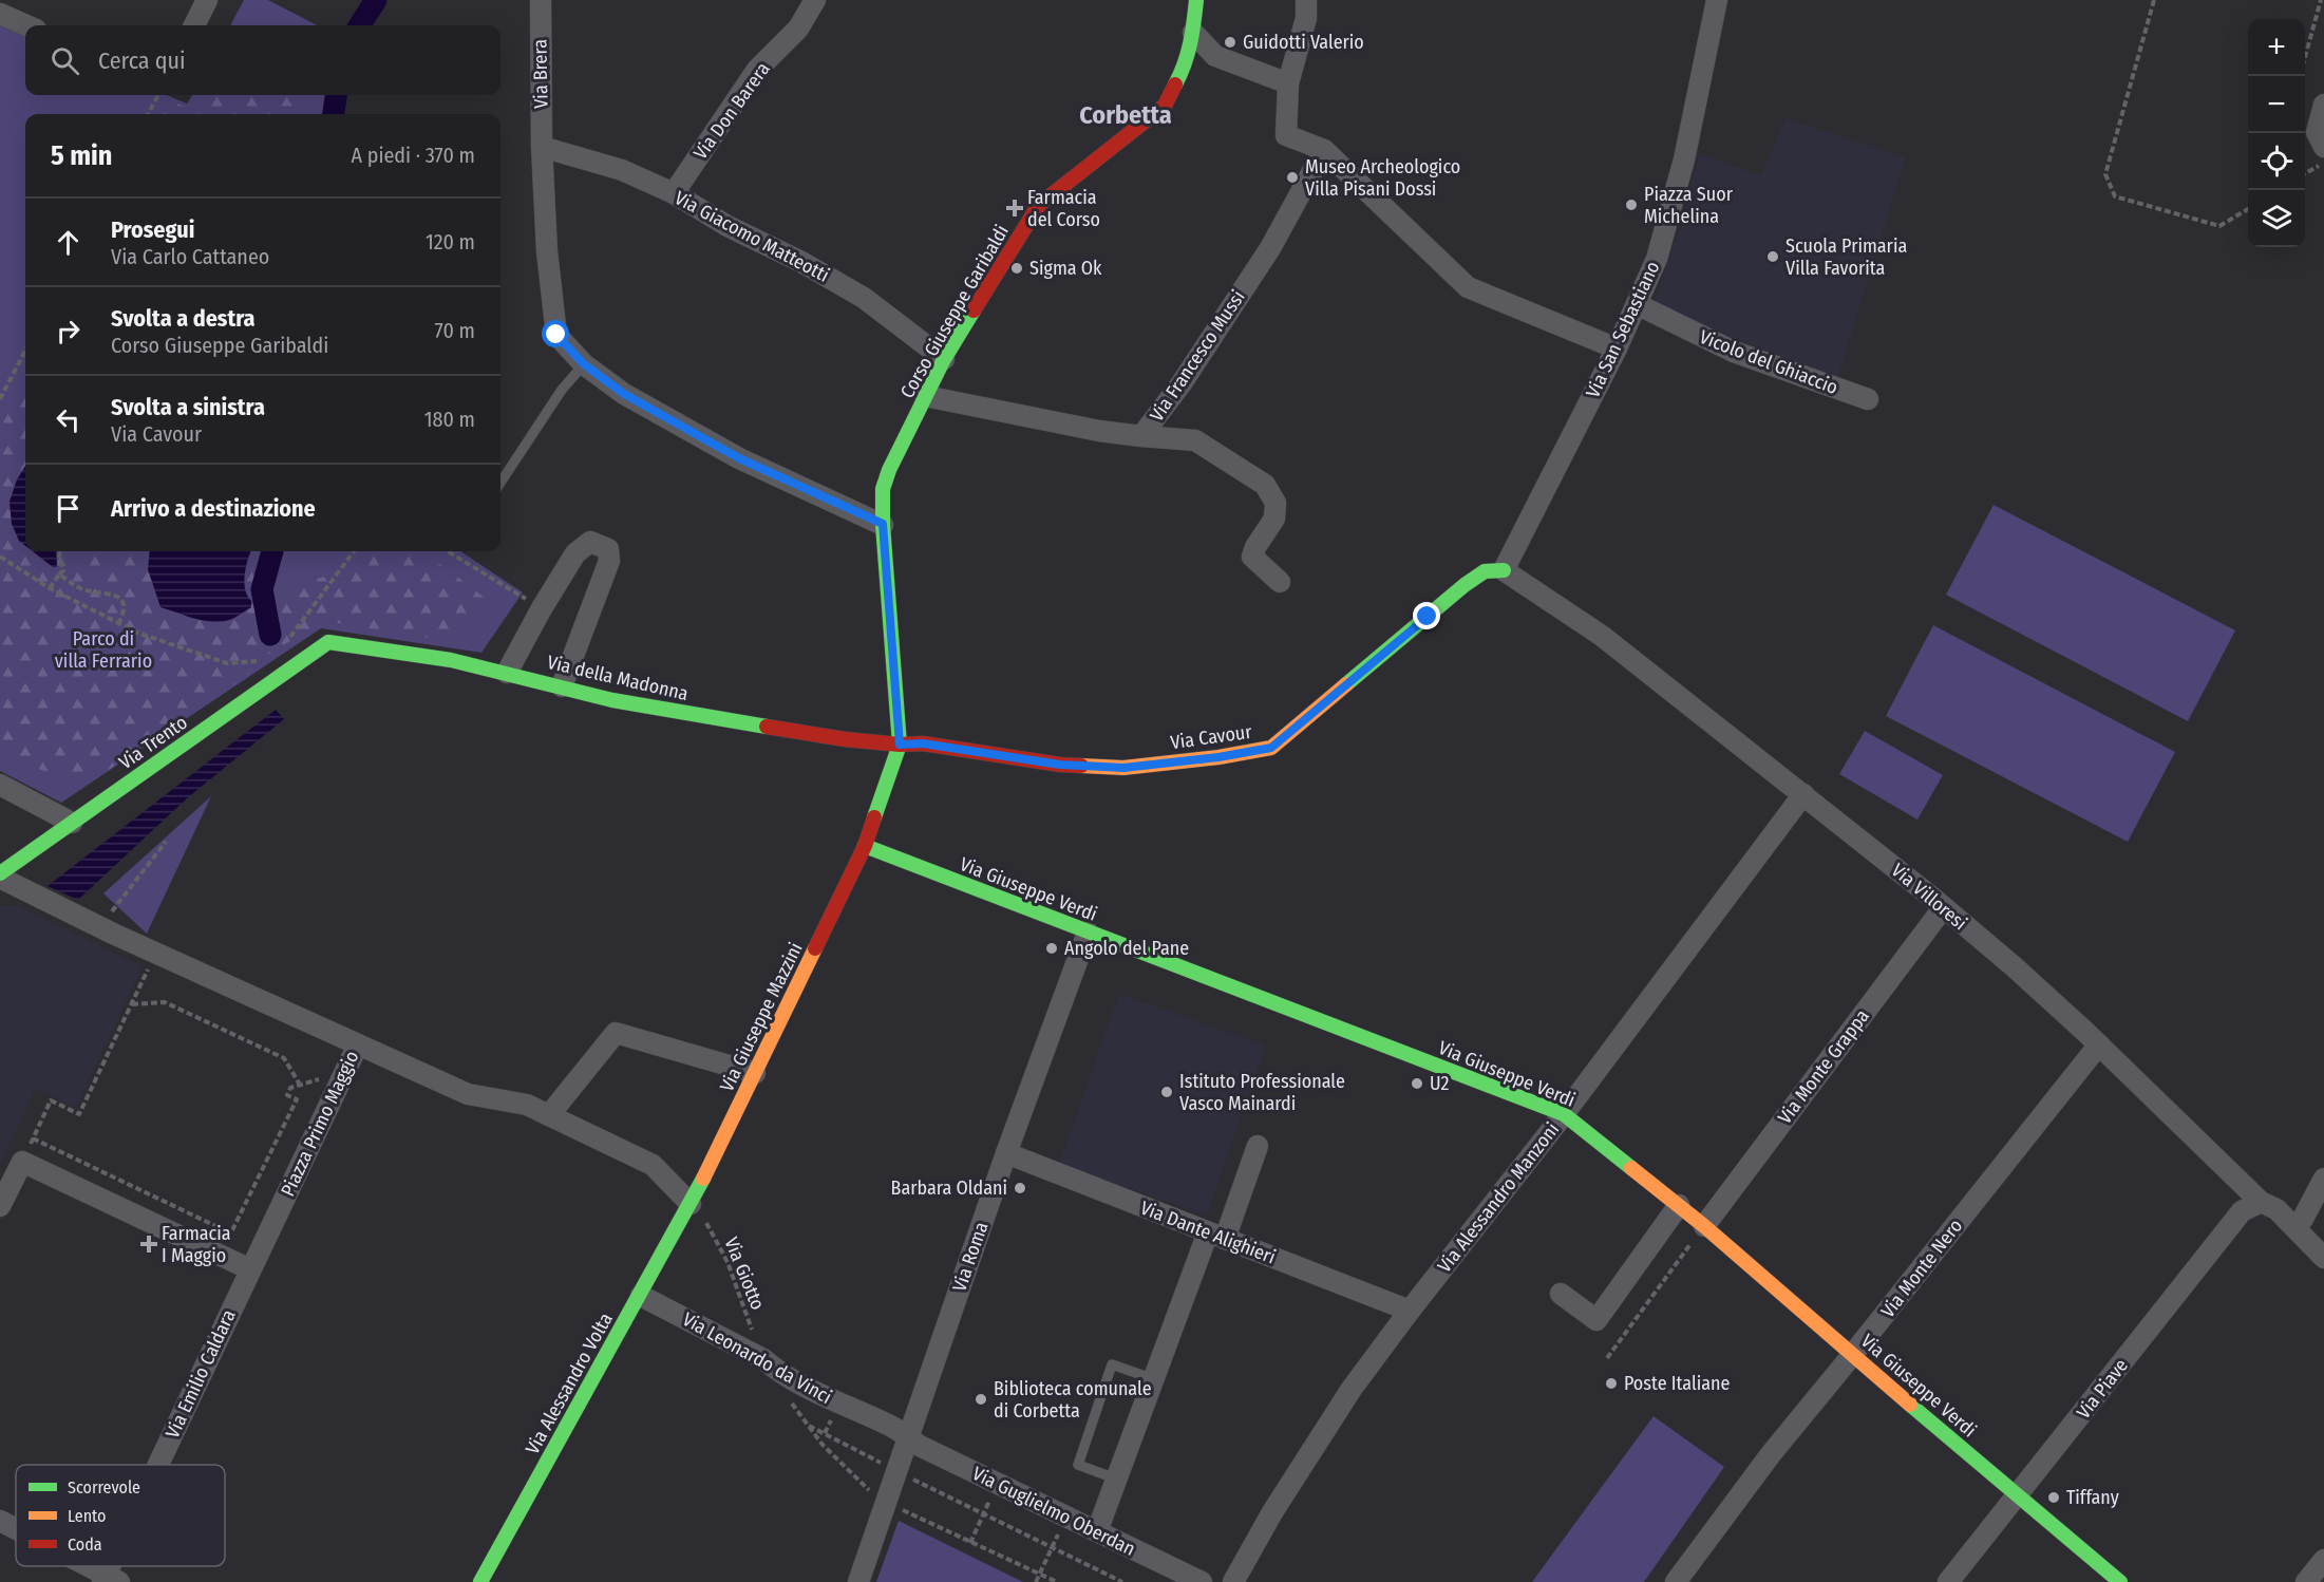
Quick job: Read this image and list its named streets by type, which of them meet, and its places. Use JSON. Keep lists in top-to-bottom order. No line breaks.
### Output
{"streets":{"street":["Via Brera","Via Don Barera","Via Giacomo Matteotti","Corso Giuseppe Garibaldi","Via San Sebastiano","Via Francesco Mussi","Vicolo del Ghiaccio","Via della Madonna","Via Cavour","Via Trento","Via Giuseppe Verdi","Via Villoresi","Via Giuseppe Mazzini","Via Monte Grappa","Piazza Primo Maggio","Via Alessandro Manzoni","Via Dante Alighieri","Via Roma","Via Monte Nero","Via Leonardo da Vinci","Via Emilio Caldara","Via Alessandro Volta","Via Piave","Via Guglielmo Oberdan"],"path":["Via Giotto"]},"crossings":[["Via Brera","Via Giacomo Matteotti"],["Via Brera","Corso Giuseppe Garibaldi"],["Via Don Barera","Via Giacomo Matteotti"],["Via Giacomo Matteotti","Corso Giuseppe Garibaldi"],["Corso Giuseppe Garibaldi","Via Francesco Mussi"],["Corso Giuseppe Garibaldi","Via della Madonna"],["Corso Giuseppe Garibaldi","Via Cavour"],["Corso Giuseppe Garibaldi","Via Giuseppe Mazzini"],["Via San Sebastiano","Vicolo del Ghiaccio"],["Via San Sebastiano","Via Cavour"],["Via San Sebastiano","Via Villoresi"],["Via della Madonna","Via Cavour"],["Via della Madonna","Via Trento"],["Via della Madonna","Via Giuseppe Mazzini"],["Via Cavour","Via Villoresi"],["Via Cavour","Via Giuseppe Mazzini"],["Via Trento","Piazza Primo Maggio"],["Via Giuseppe Verdi","Via Giuseppe Mazzini"],["Via Giuseppe Verdi","Via Monte Grappa"],["Via Giuseppe Verdi","Via Alessandro Manzoni"],["Via Giuseppe Verdi","Via Roma"],["Via Giuseppe Verdi","Via Monte Nero"],["Via Giuseppe Verdi","Via Piave"],["Via Villoresi","Via Monte Grappa"],["Via Villoresi","Via Alessandro Manzoni"],["Via Villoresi","Via Monte Nero"],["Via Villoresi","Via Piave"],["Via Giuseppe Mazzini","Via Giotto"],["Via Giuseppe Mazzini","Via Alessandro Volta"],["Piazza Primo Maggio","Via Emilio Caldara"],["Via Alessandro Manzoni","Via Dante Alighieri"],["Via Dante Alighieri","Via Roma"],["Via Roma","Via Leonardo da Vinci"],["Via Roma","Via Guglielmo Oberdan"],["Via Giotto","Via Leonardo da Vinci"],["Via Giotto","Via Alessandro Volta"],["Via Leonardo da Vinci","Via Alessandro Volta"],["Via Leonardo da Vinci","Via Guglielmo Oberdan"]],"districts":["Corbetta"],"parks":["Parco di villa Ferrario"],"places":{"other":["Guidotti Valerio","Museo Archeologico Villa Pisani Dossi","Piazza Suor Michelina","Scuola Primaria Villa Favorita","Sigma Ok","Angolo del Pane","U2","Istituto Professionale Vasco Mainardi","Barbara Oldani","Poste Italiane","Biblioteca comunale di Corbetta","Tiffany"],"health":["Farmacia del Corso","Farmacia I Maggio"]},"legend":["Scorrevole","Lento","Coda"],"page":{"map_buttons":["+","−"],"search":"Cerca qui","heading":["5 min","A piedi · 370 m"],"list":[["Prosegui","Via Carlo Cattaneo","120 m"],["Svolta a destra","Corso Giuseppe Garibaldi","70 m"],["Svolta a sinistra","Via Cavour","180 m"],"Arrivo a destinazione"]}}
